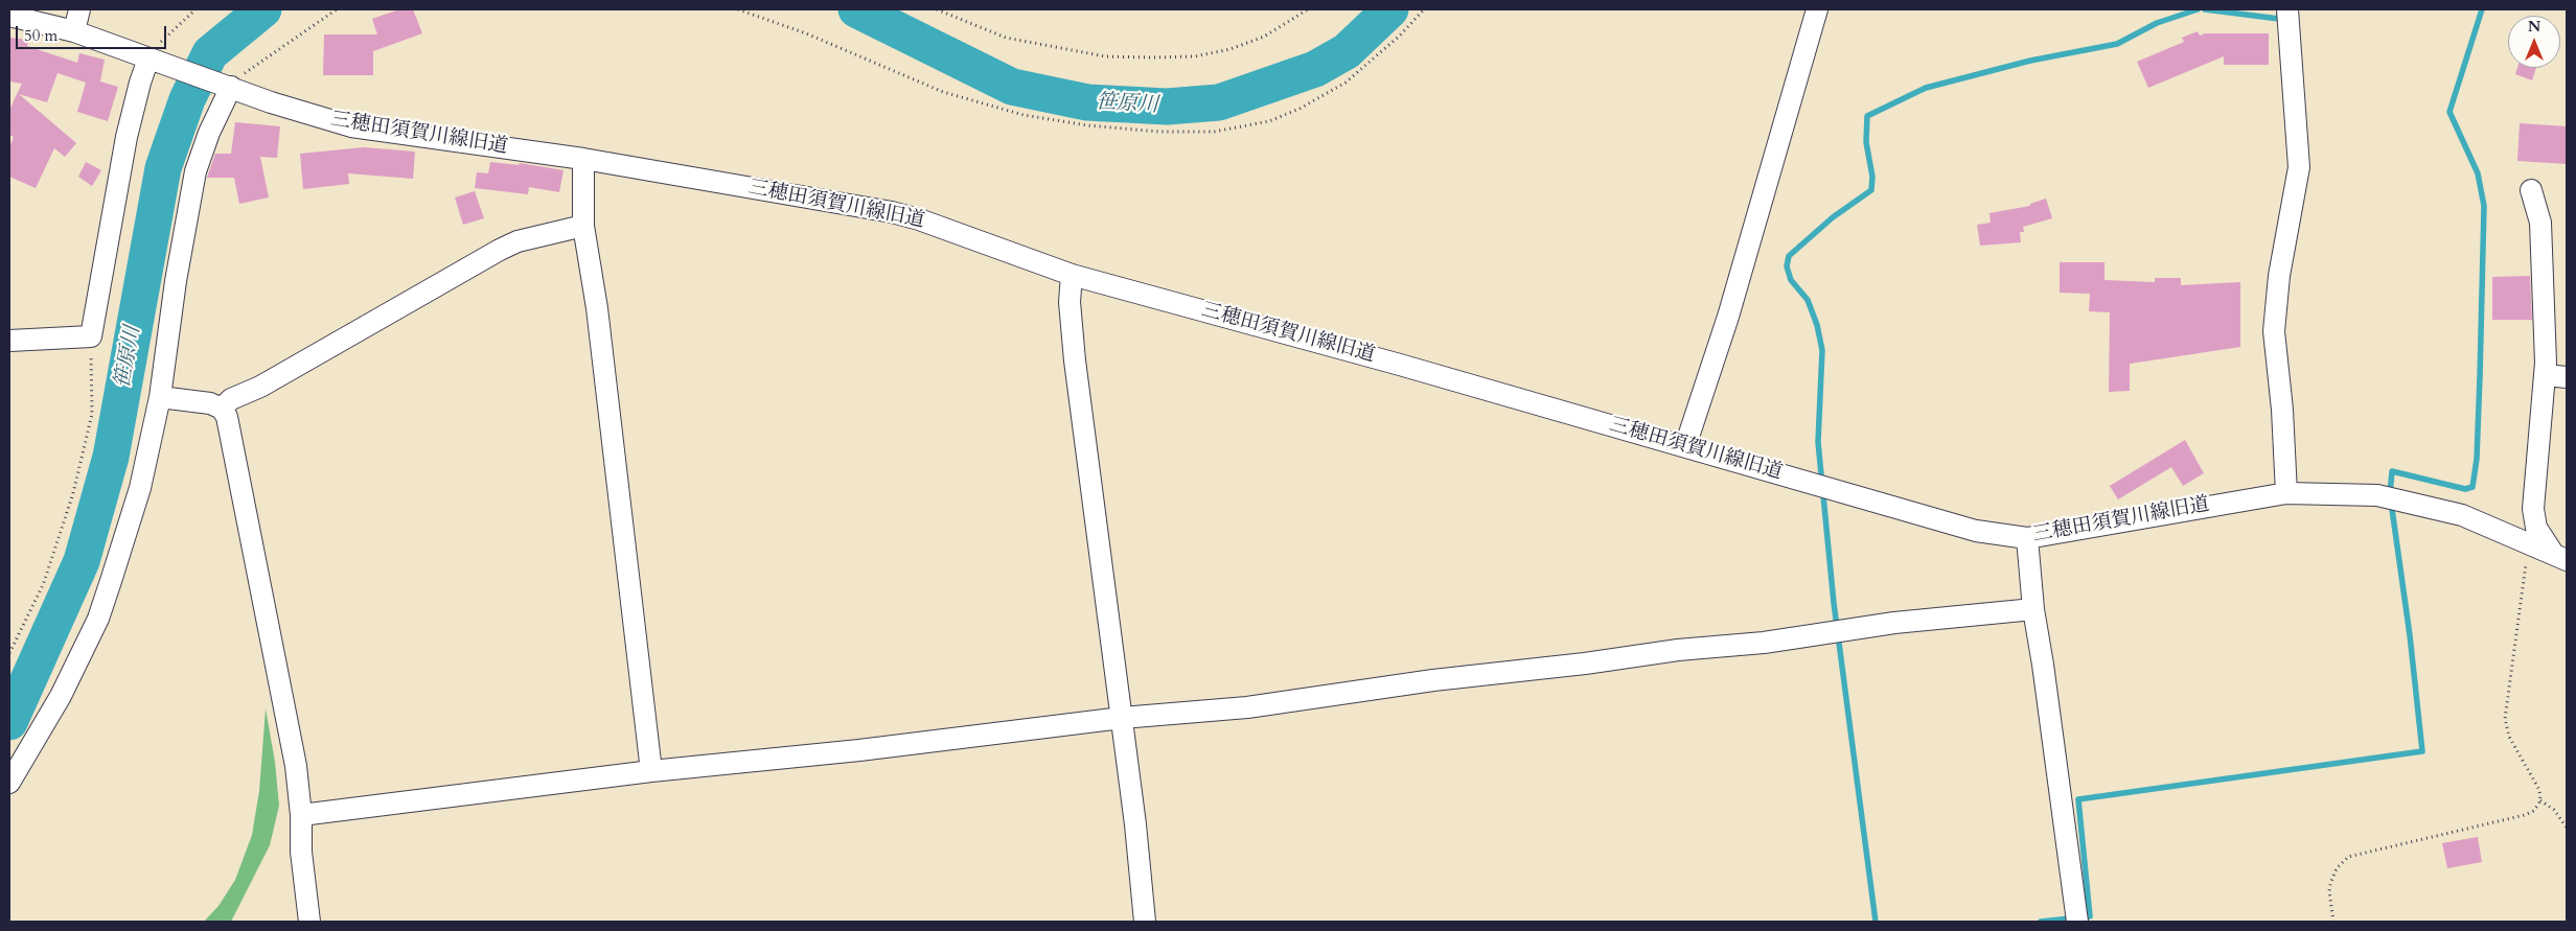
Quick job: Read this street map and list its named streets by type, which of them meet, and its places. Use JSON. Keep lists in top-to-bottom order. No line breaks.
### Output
{"streets":{"street":["三穂田須賀川線旧道"]},"water":["笹原川"],"scale_bar":"50 m","north":"top"}
